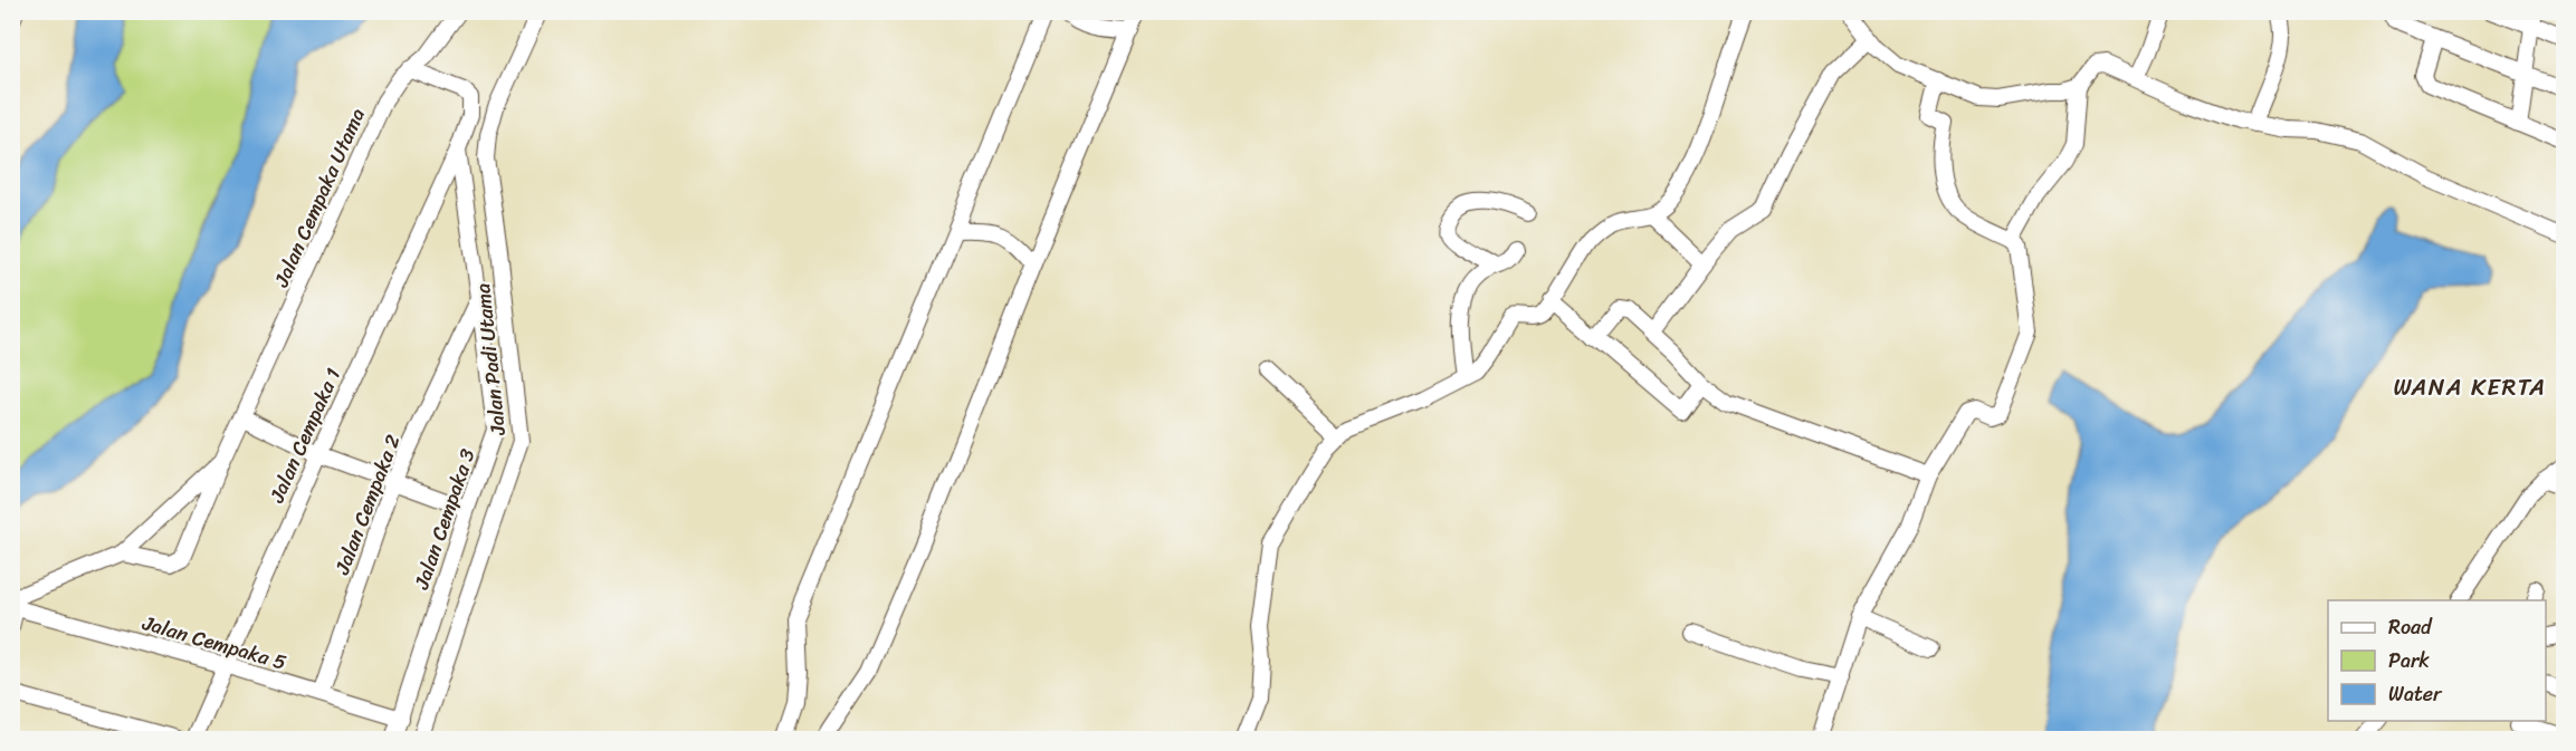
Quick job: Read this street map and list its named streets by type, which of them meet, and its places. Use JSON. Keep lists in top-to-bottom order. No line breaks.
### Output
{"streets":{"street":["Jalan Cempaka Utama","Jalan Padi Utama","Jalan Cempaka 1","Jalan Cempaka 2","Jalan Cempaka 3","Jalan Cempaka 5"]},"crossings":[["Jalan Cempaka Utama","Jalan Cempaka 3"],["Jalan Cempaka 1","Jalan Cempaka 3"],["Jalan Cempaka 1","Jalan Cempaka 5"],["Jalan Cempaka 2","Jalan Cempaka 3"],["Jalan Cempaka 2","Jalan Cempaka 5"],["Jalan Cempaka 3","Jalan Cempaka 5"]],"districts":["WANA KERTA"],"legend":["Road","Park","Water"]}
